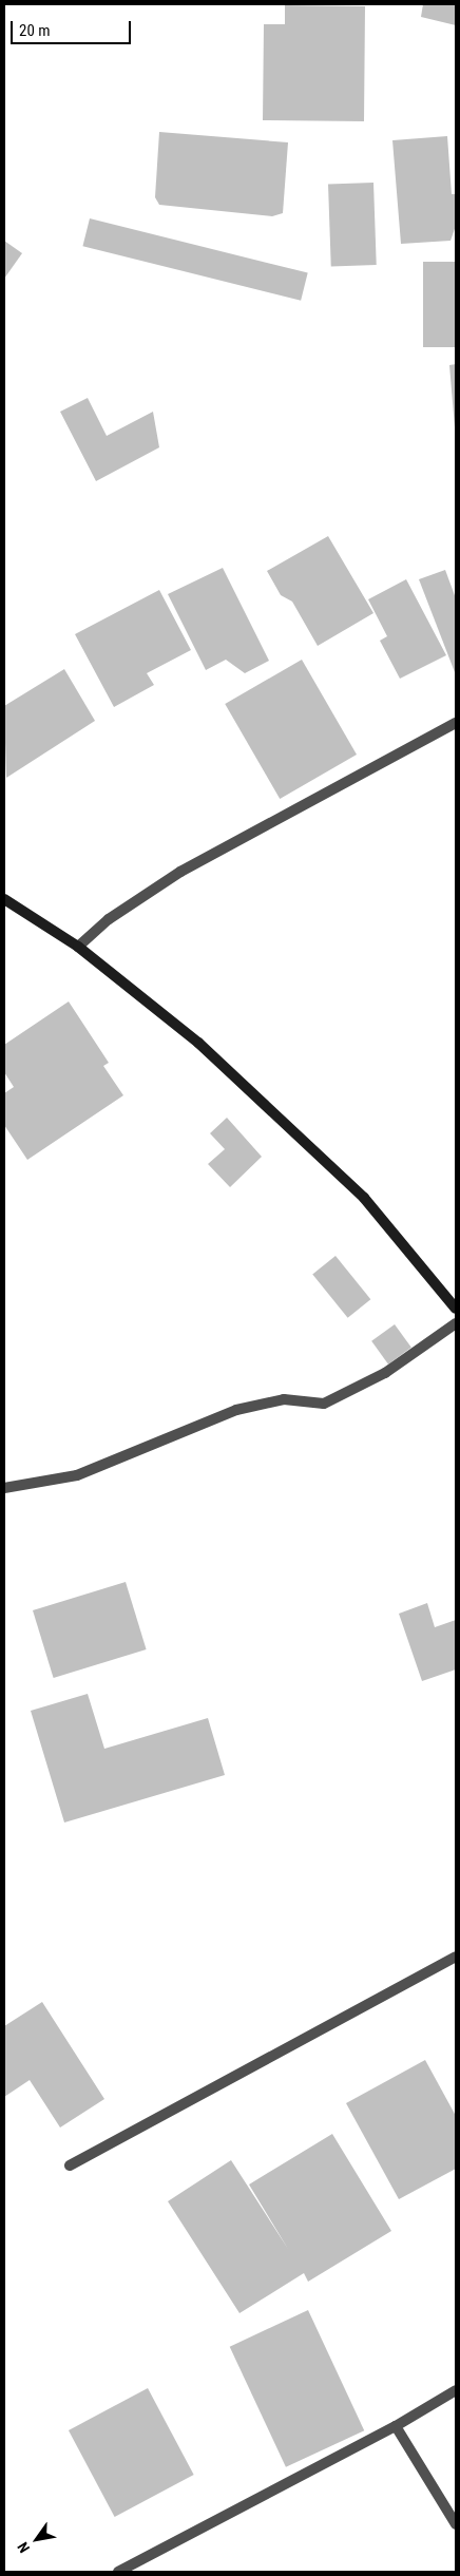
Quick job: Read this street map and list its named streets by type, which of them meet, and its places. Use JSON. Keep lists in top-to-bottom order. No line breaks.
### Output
{"scale_bar":"20 m","north":"bottom left"}
